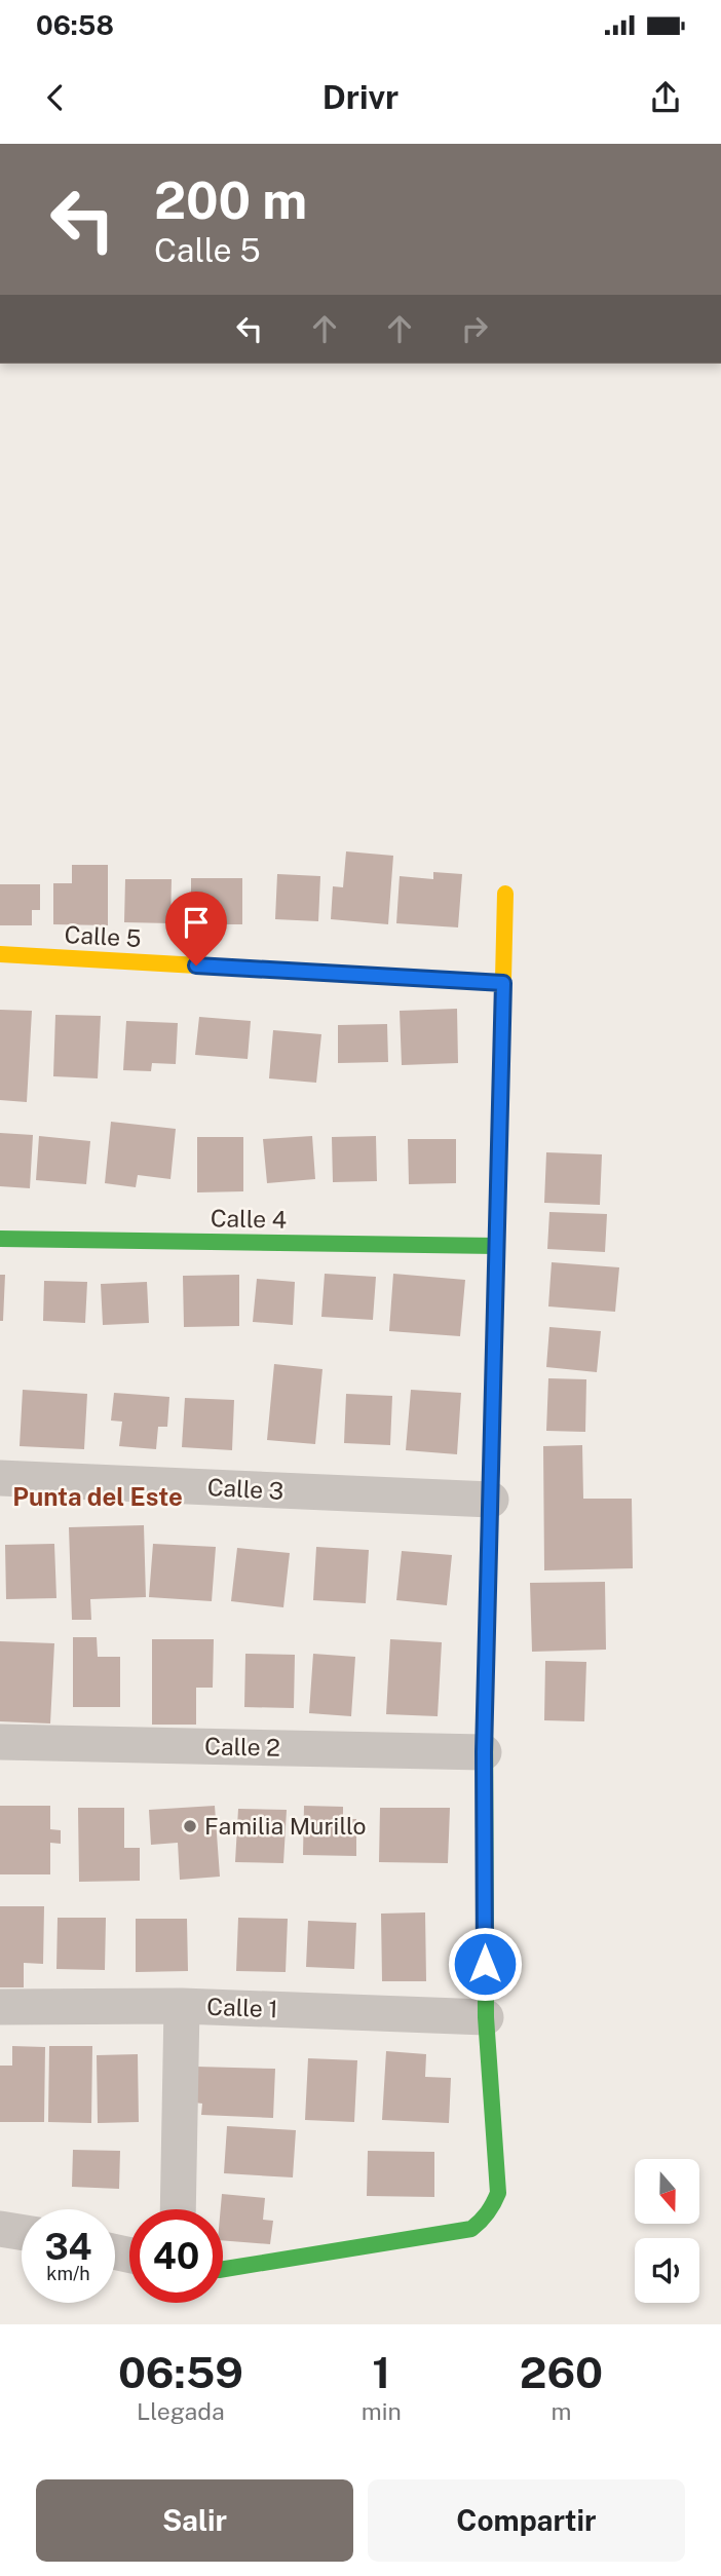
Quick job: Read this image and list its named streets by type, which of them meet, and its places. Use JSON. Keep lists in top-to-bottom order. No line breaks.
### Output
{"streets":{"street":["Calle 5","Calle 4","Calle 3","Calle 2","Calle 1"]},"districts":["Punta del Este"],"places":["Familia Murillo"],"north":"bottom","page":{"status":"06:58","header":"Drivr","turn":["200 m","Calle 5"],"speed":"34 km/h","limit":"40","eta":["06:59","Llegada","1","min","260","m"],"buttons":["Salir","Compartir"]}}
